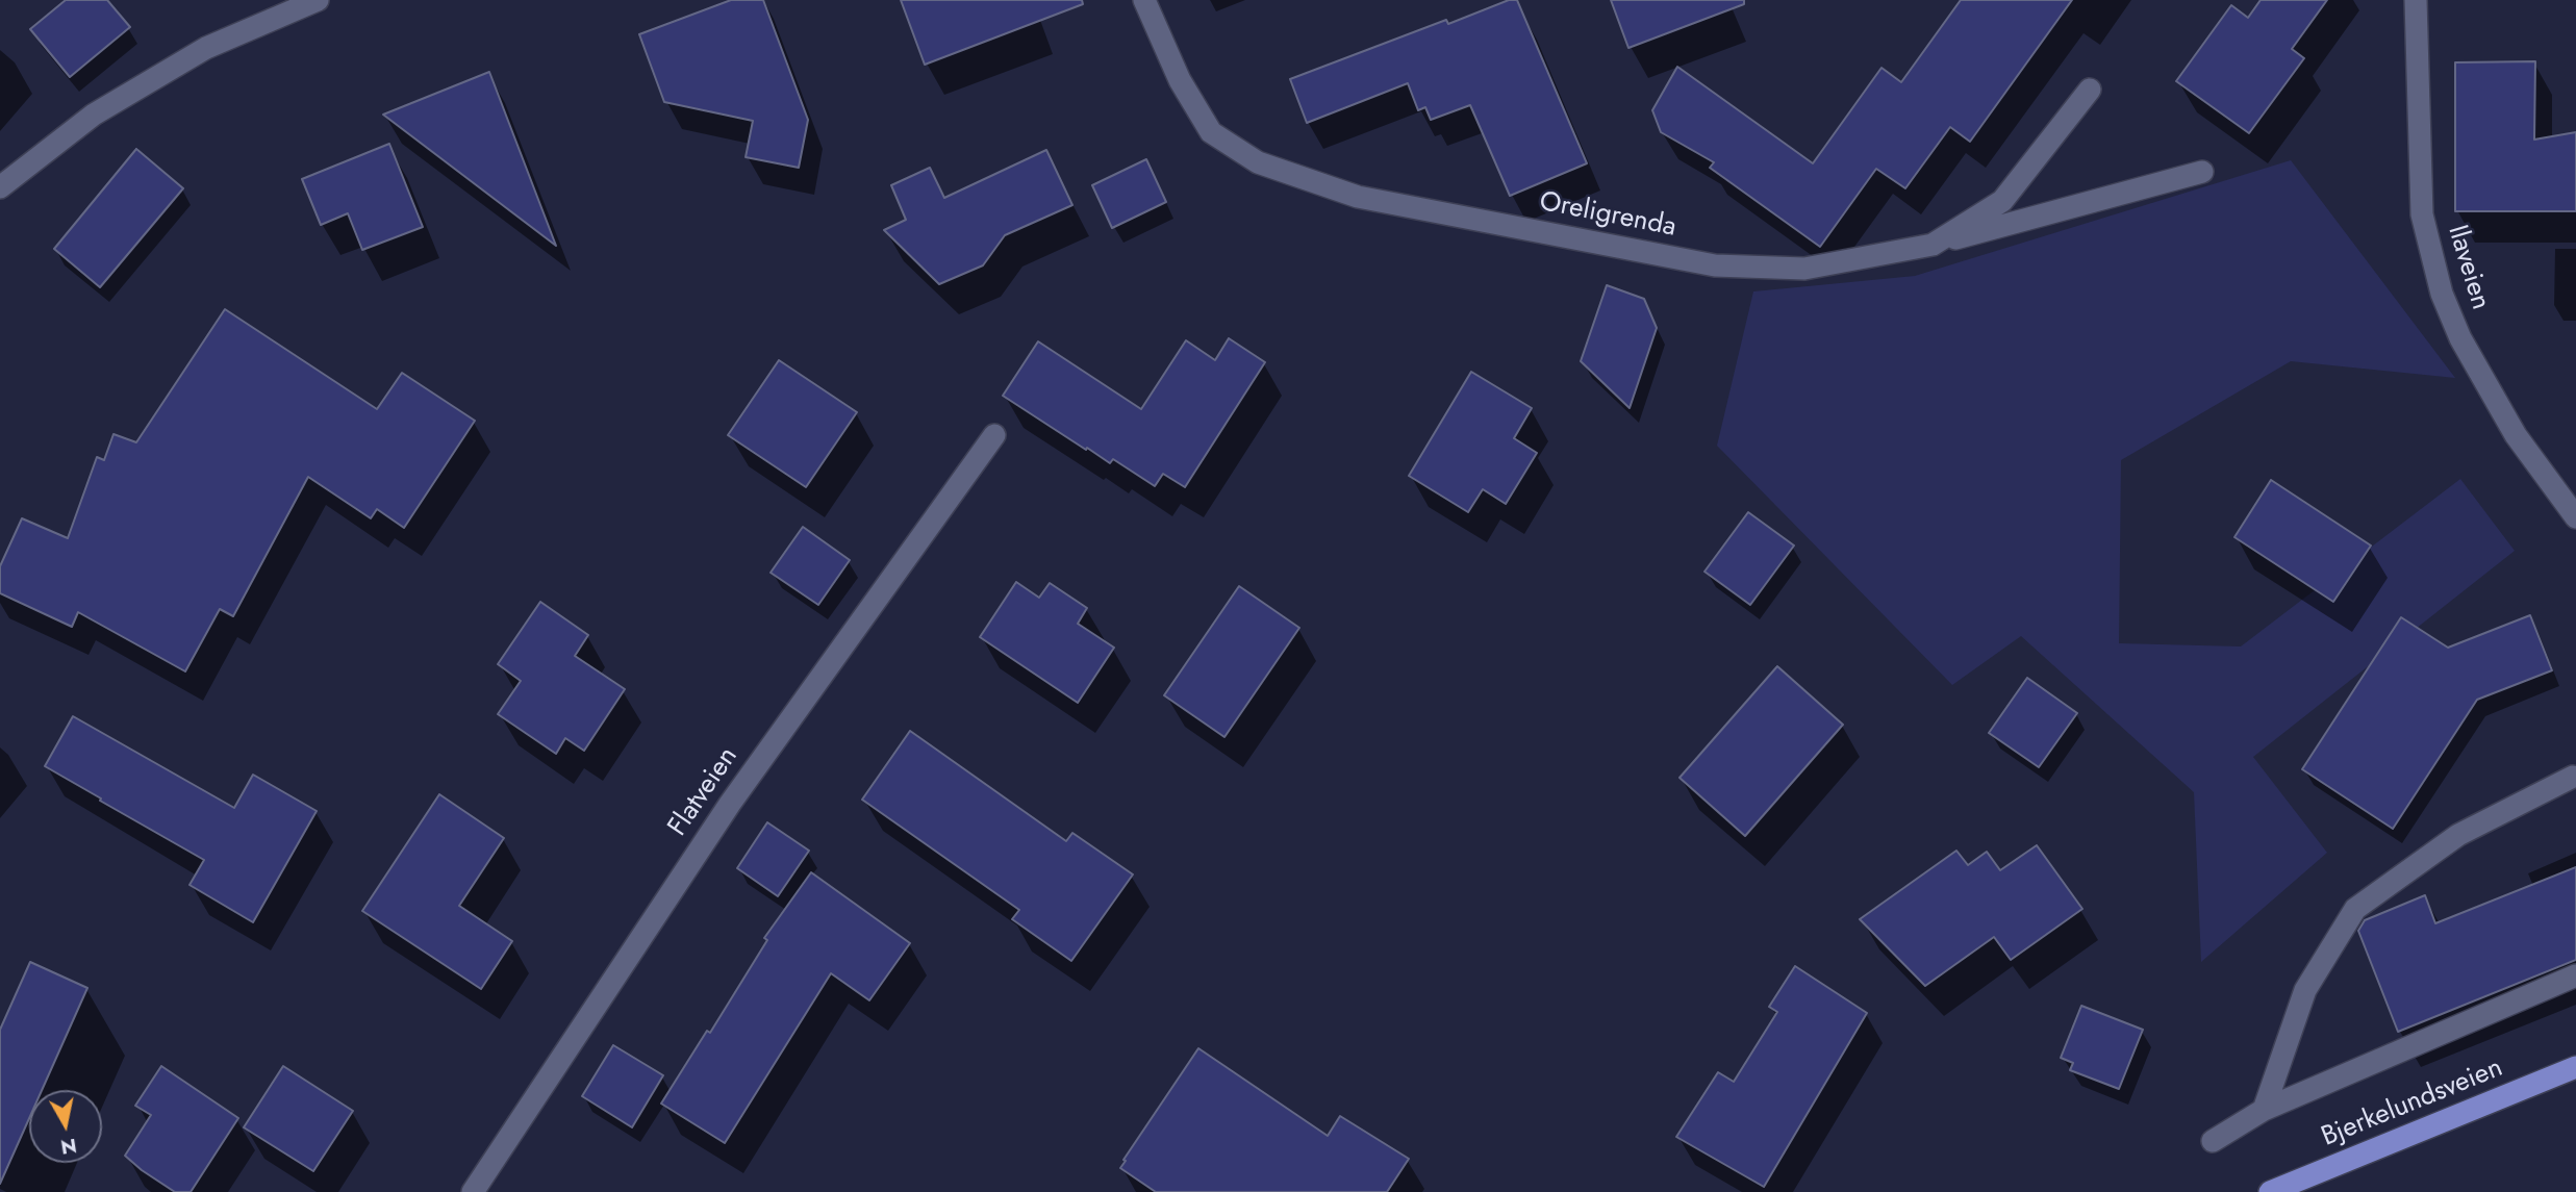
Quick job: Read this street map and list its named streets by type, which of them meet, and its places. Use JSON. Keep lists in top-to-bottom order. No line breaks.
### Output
{"streets":{"main road":["Bjerkelundsveien"],"street":["Oreligrenda","Ilaveien","Flatveien"]},"north":"bottom"}
